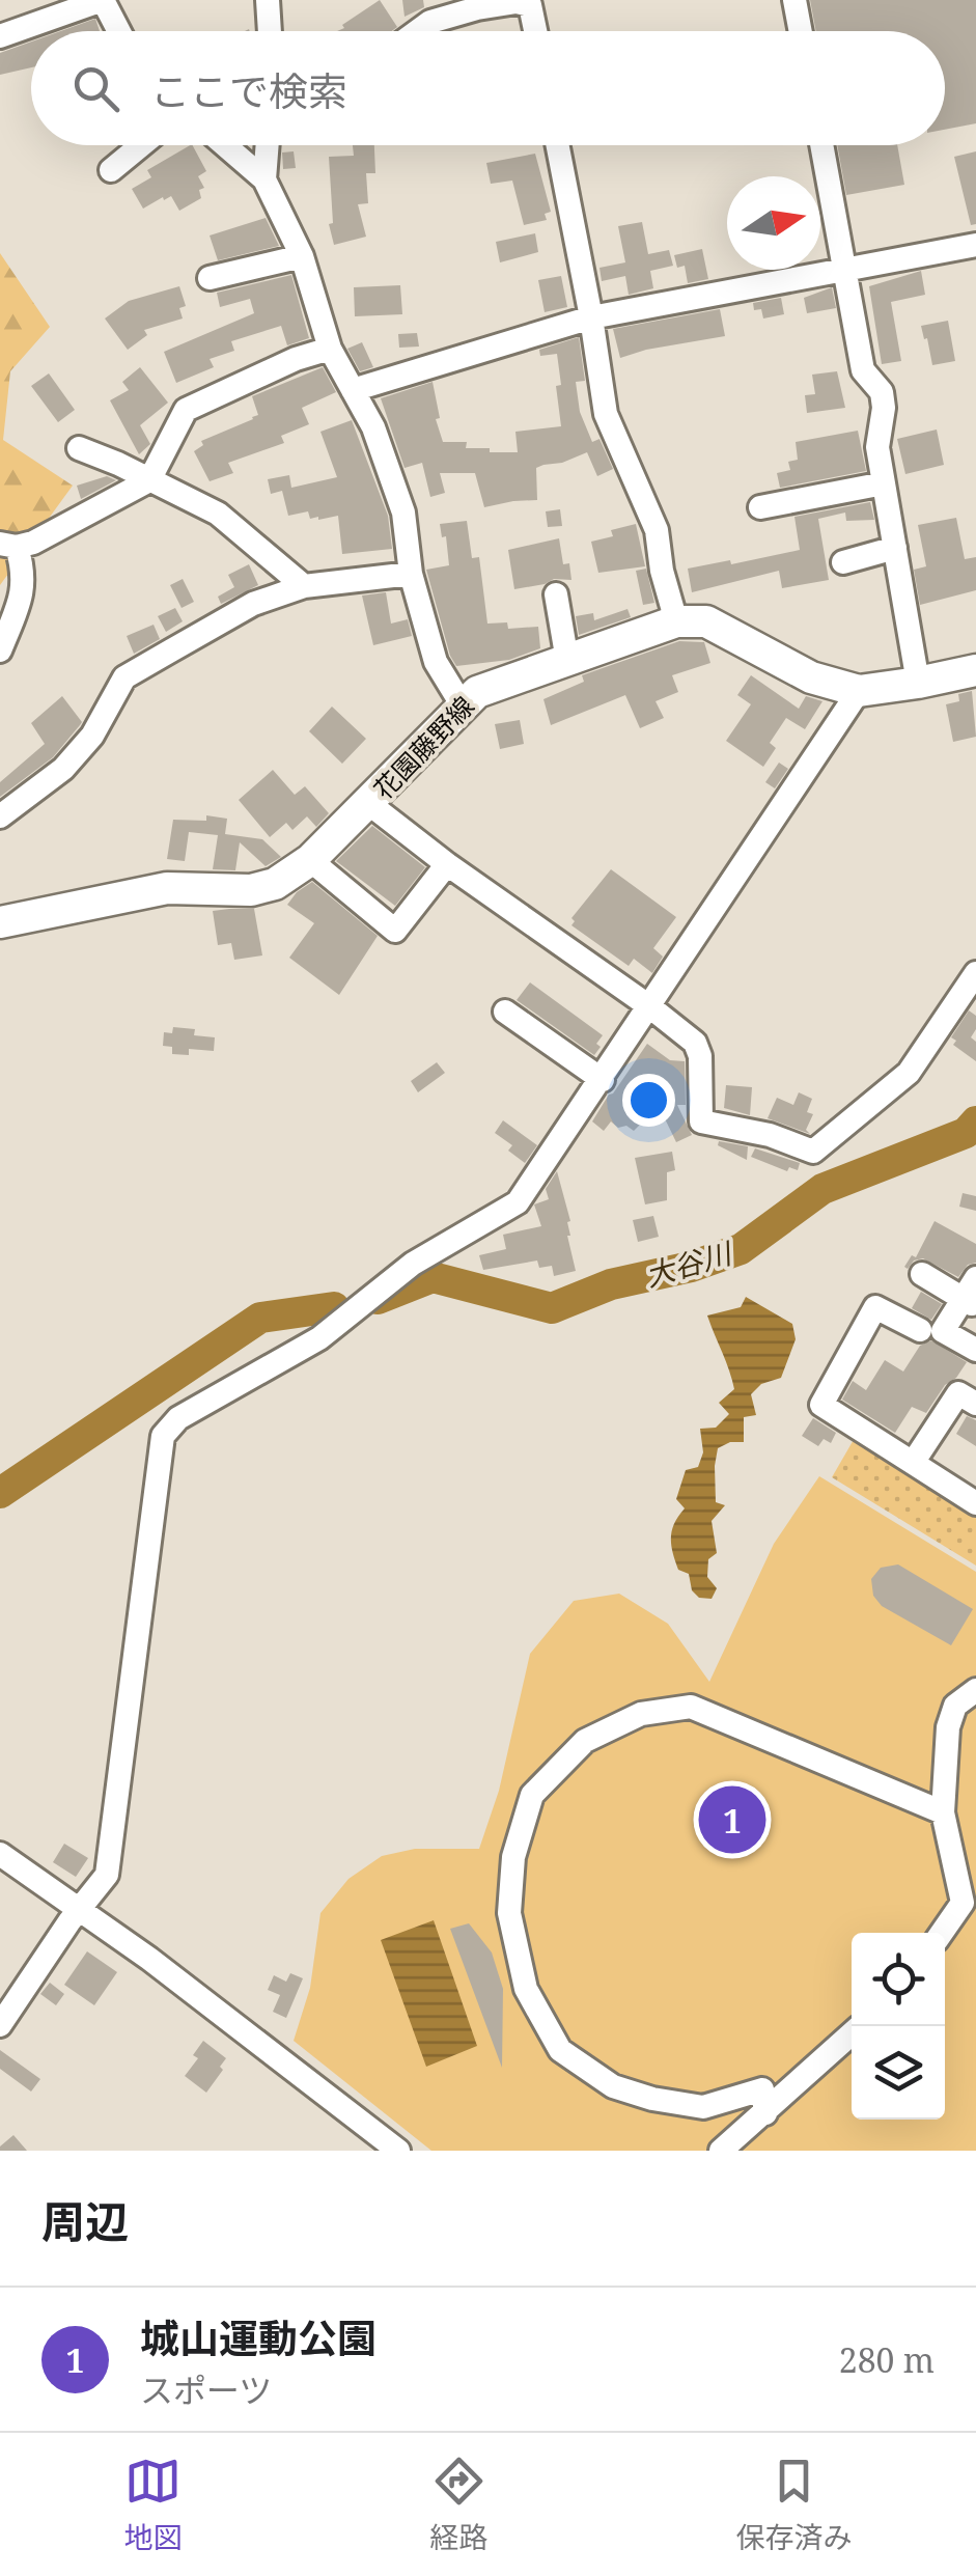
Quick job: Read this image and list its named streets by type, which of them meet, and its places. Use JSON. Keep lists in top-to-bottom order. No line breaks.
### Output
{"streets":{"main road":["花園藤野線"]},"water":["大谷川"],"north":"right","page":{"search":"ここで検索","pins":"1","heading":"周辺","list":[{"mark":"1","name":"城山運動公園","note":"スポーツ","value":"280 m"}],"nav":["地図","経路","保存済み"]}}
